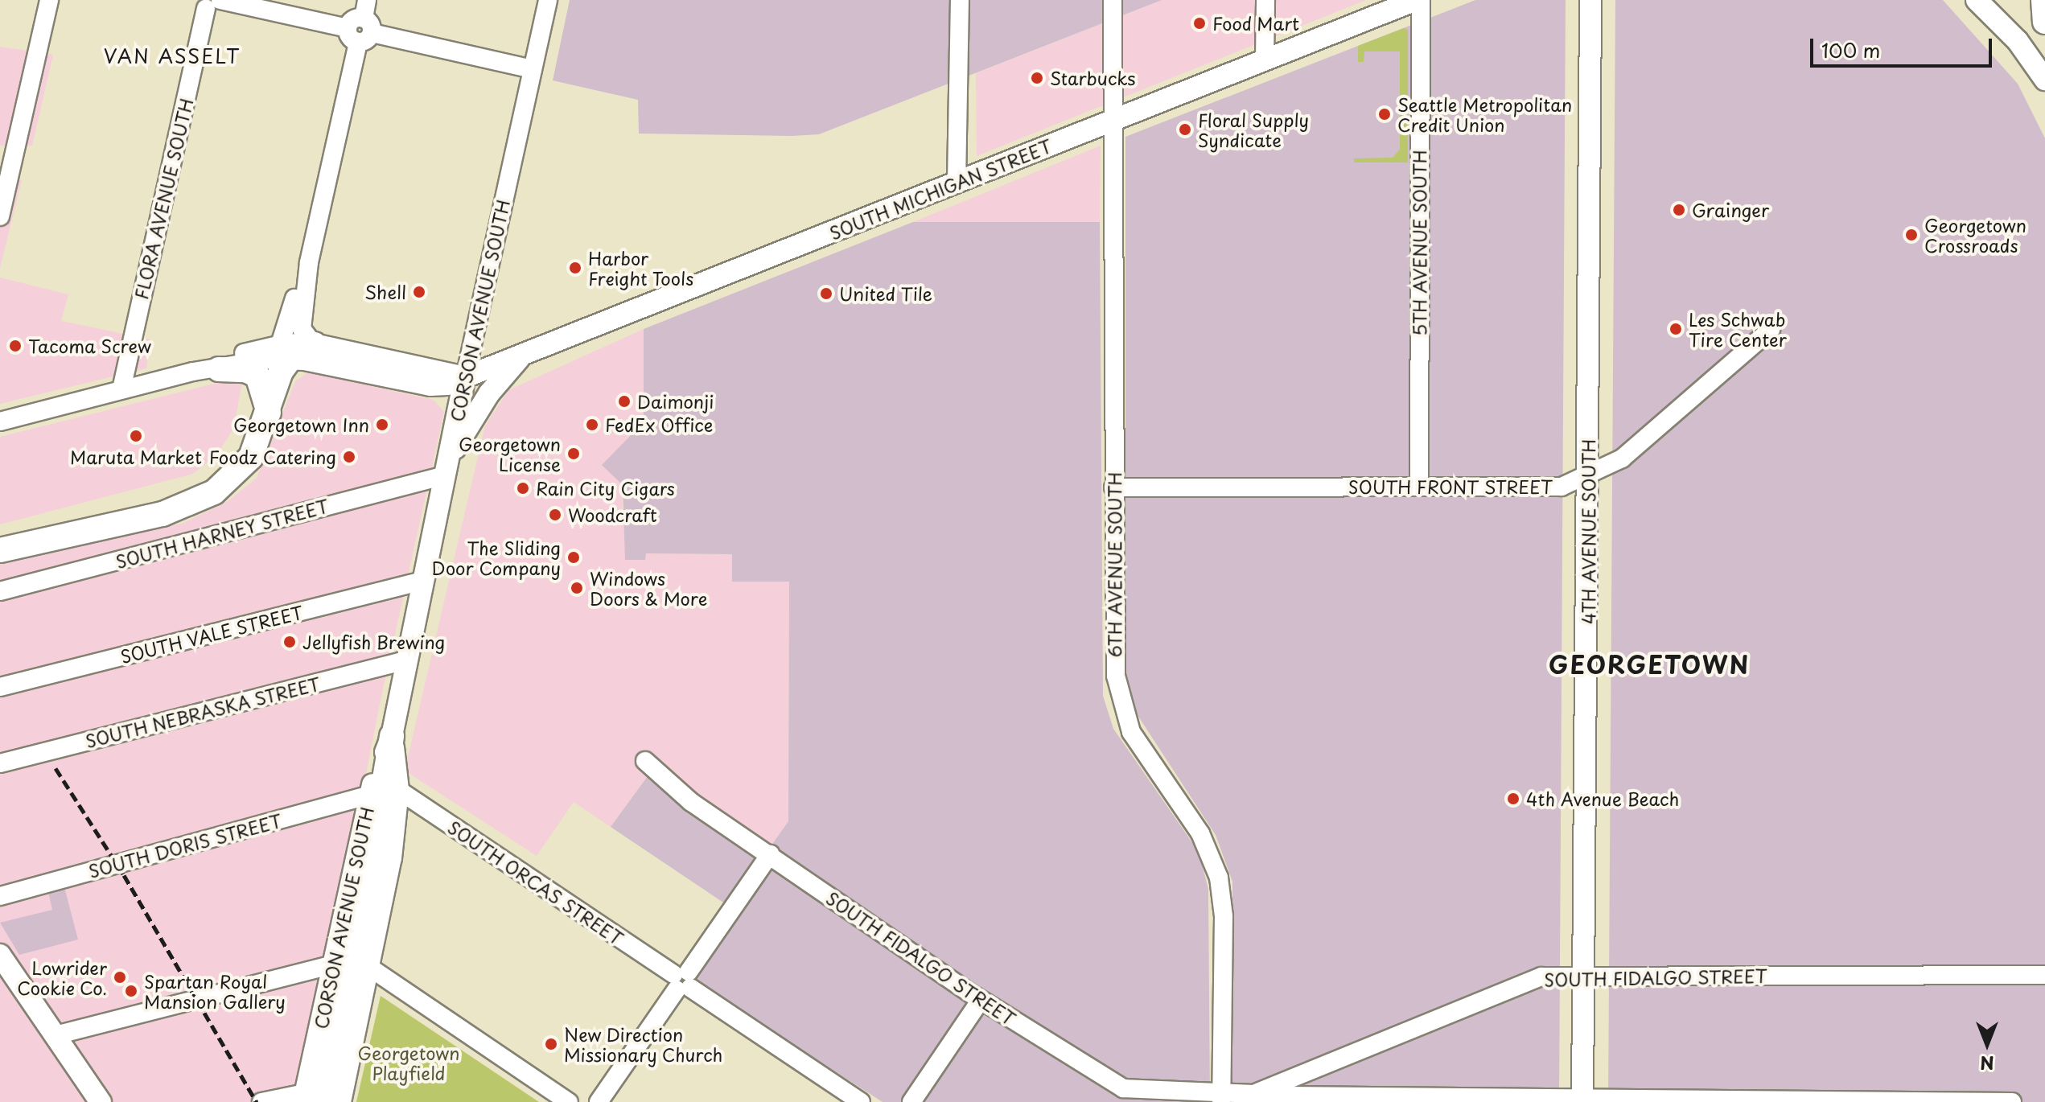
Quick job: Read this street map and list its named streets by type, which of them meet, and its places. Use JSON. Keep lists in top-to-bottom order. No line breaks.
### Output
{"streets":{"main road":["SOUTH MICHIGAN STREET","CORSON AVENUE SOUTH","4TH AVENUE SOUTH"],"street":["FLORA AVENUE SOUTH","5TH AVENUE SOUTH","SOUTH FRONT STREET","SOUTH HARNEY STREET","6TH AVENUE SOUTH","SOUTH VALE STREET","SOUTH NEBRASKA STREET","SOUTH DORIS STREET","SOUTH ORCAS STREET","SOUTH FIDALGO STREET"]},"crossings":[["SOUTH MICHIGAN STREET","5TH AVENUE SOUTH"],["SOUTH MICHIGAN STREET","CORSON AVENUE SOUTH"],["SOUTH MICHIGAN STREET","6TH AVENUE SOUTH"],["5TH AVENUE SOUTH","SOUTH FRONT STREET"],["CORSON AVENUE SOUTH","SOUTH HARNEY STREET"],["CORSON AVENUE SOUTH","SOUTH VALE STREET"],["CORSON AVENUE SOUTH","SOUTH NEBRASKA STREET"],["CORSON AVENUE SOUTH","SOUTH DORIS STREET"],["CORSON AVENUE SOUTH","SOUTH ORCAS STREET"],["SOUTH FRONT STREET","4TH AVENUE SOUTH"],["SOUTH FRONT STREET","6TH AVENUE SOUTH"],["4TH AVENUE SOUTH","SOUTH FIDALGO STREET"],["6TH AVENUE SOUTH","SOUTH FIDALGO STREET"]],"districts":["VAN ASSELT","GEORGETOWN"],"parks":["Georgetown Playfield"],"places":["Food Mart","Starbucks","Seattle Metropolitan Credit Union","Floral Supply Syndicate","Grainger","Georgetown Crossroads","Harbor Freight Tools","Shell","United Tile","Les Schwab Tire Center","Tacoma Screw","Daimonji","Georgetown Inn","FedEx Office","Maruta Market","Georgetown License","Foodz Catering","Rain City Cigars","Woodcraft","The Sliding Door Company","Windows Doors & More","Jellyfish Brewing","4th Avenue Beach","Lowrider Cookie Co.","Spartan Royal Mansion Gallery","New Direction Missionary Church"],"scale_bar":"100 m","north":"bottom"}
